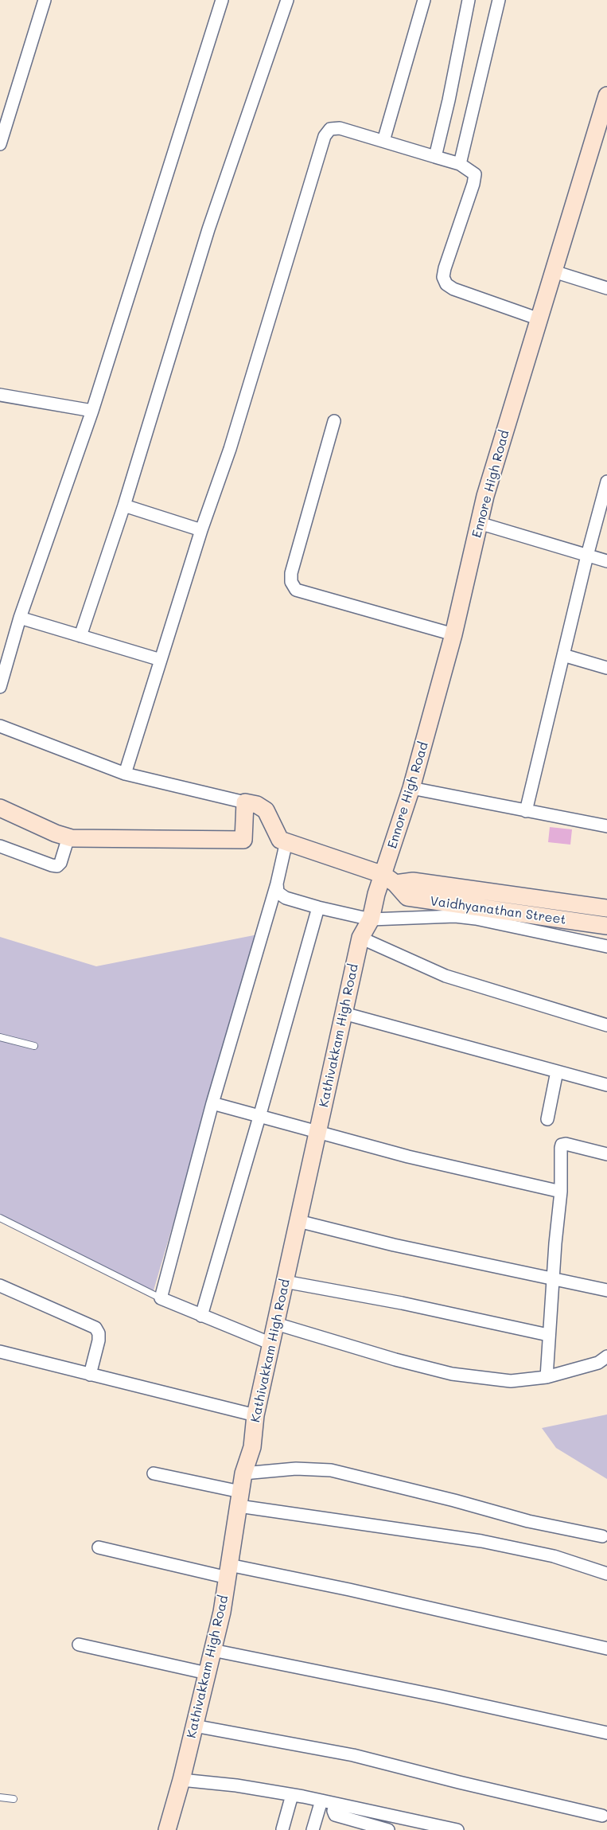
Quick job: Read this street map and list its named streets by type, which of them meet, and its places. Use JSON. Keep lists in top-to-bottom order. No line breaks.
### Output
{"streets":{"main road":["Ennore High Road","Vaidhyanathan Street","Kathivakkam High Road"]},"crossings":[["Ennore High Road","Vaidhyanathan Street"],["Ennore High Road","Kathivakkam High Road"],["Vaidhyanathan Street","Kathivakkam High Road"]]}
